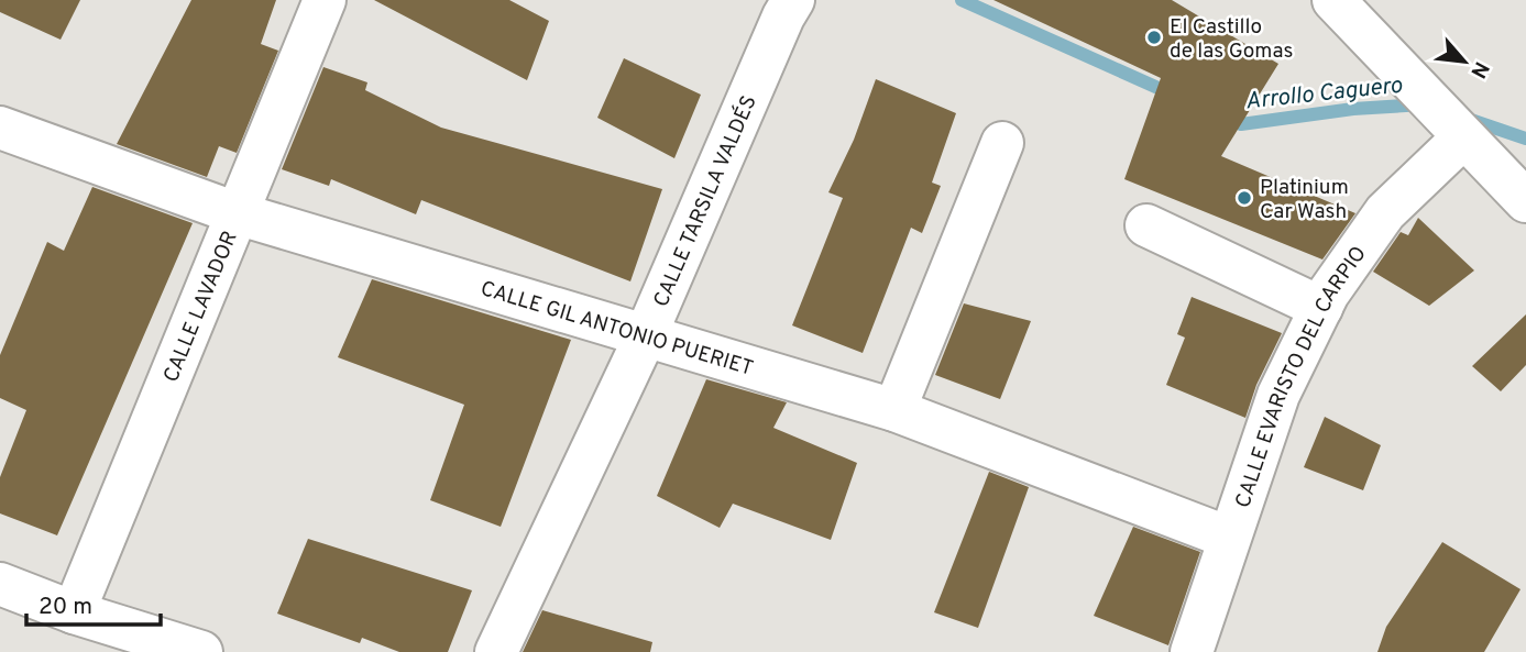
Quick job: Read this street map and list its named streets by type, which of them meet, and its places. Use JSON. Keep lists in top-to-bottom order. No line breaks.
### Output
{"streets":{"street":["CALLE TARSILA VALDÉS","CALLE LAVADOR","CALLE GIL ANTONIO PUERIET","CALLE EVARISTO DEL CARPIO"]},"crossings":[["CALLE TARSILA VALDÉS","CALLE GIL ANTONIO PUERIET"],["CALLE LAVADOR","CALLE GIL ANTONIO PUERIET"],["CALLE GIL ANTONIO PUERIET","CALLE EVARISTO DEL CARPIO"]],"water":["Arrollo Caguero"],"places":["El Castillo de las Gomas","Platinium Car Wash"],"scale_bar":"20 m","north":"bottom right"}
